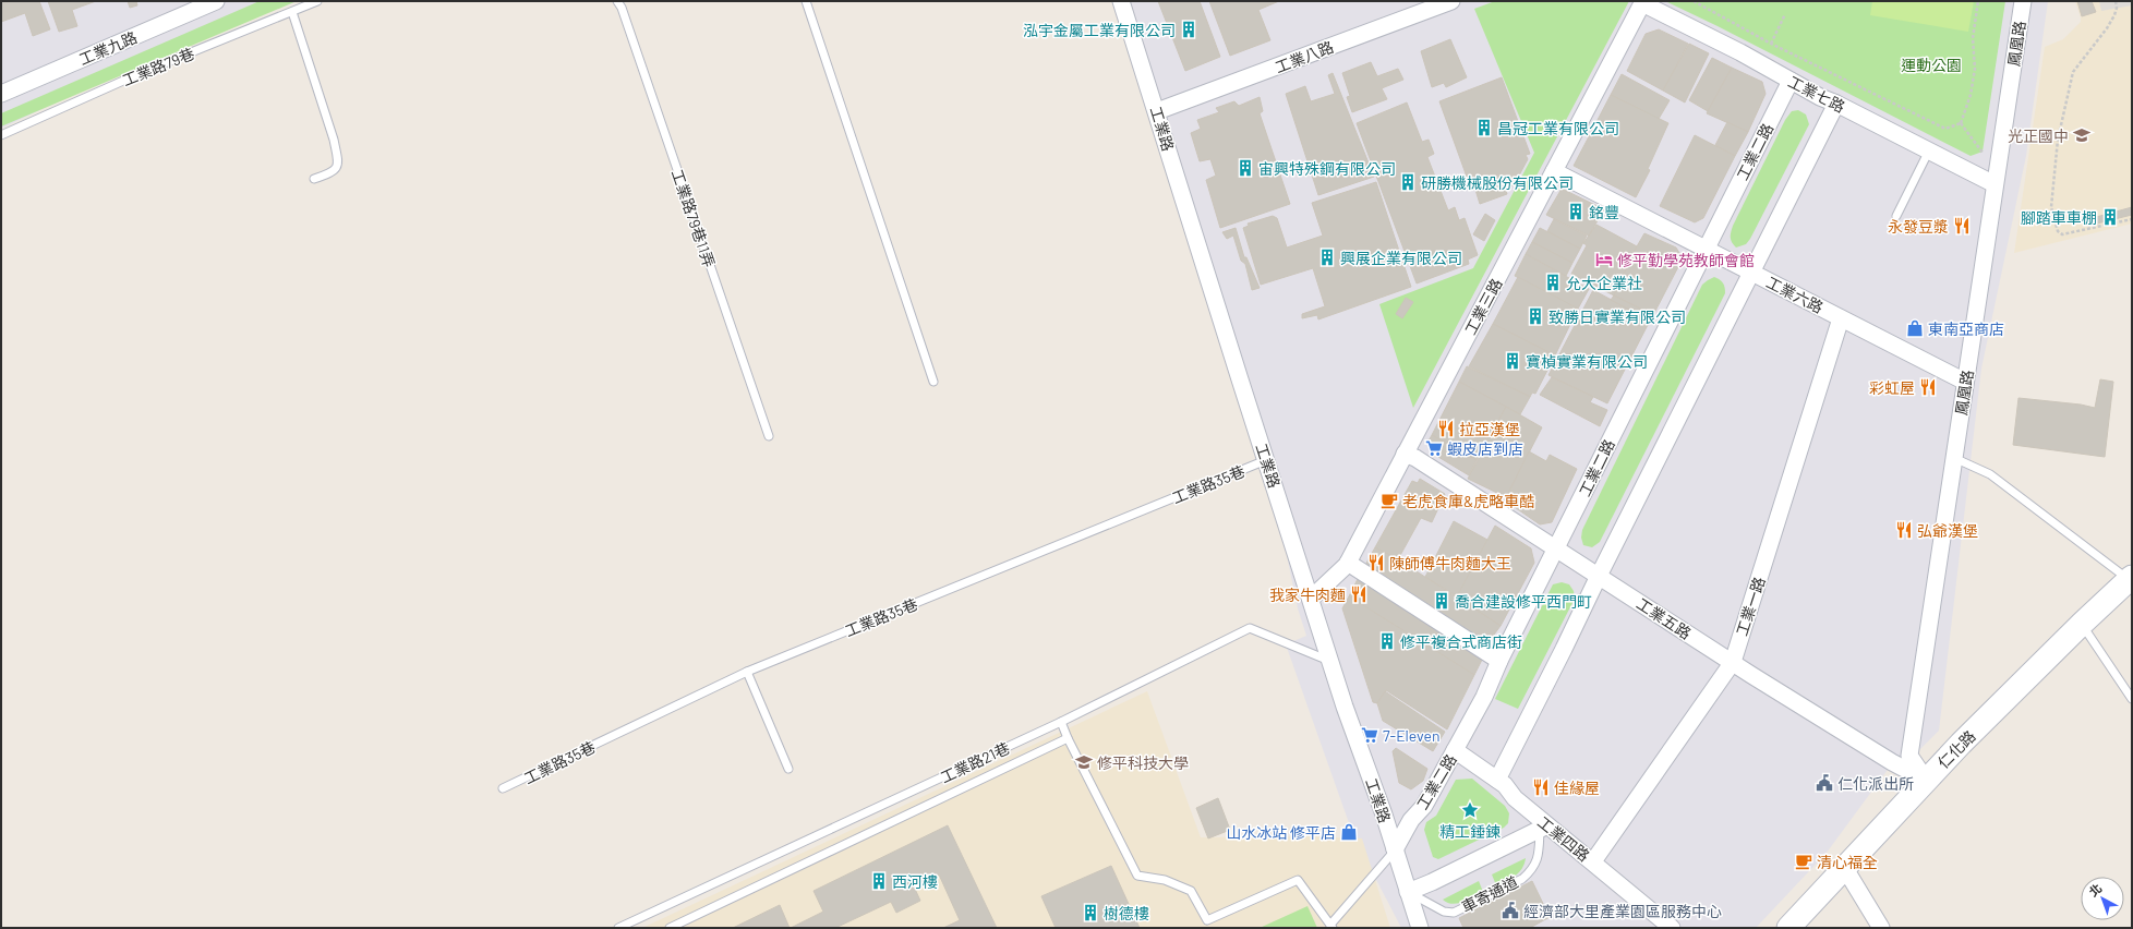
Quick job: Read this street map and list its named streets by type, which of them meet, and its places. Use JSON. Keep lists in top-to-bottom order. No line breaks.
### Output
{"streets":{"main road":["仁化路"],"street":["鳳凰路","工業九路","工業八路","工業七路","工業路","工業二路","工業六路","工業三路","工業一路","工業五路","工業四路"],"lane":["工業路79巷","工業路79巷11弄","工業路35巷","工業路21巷","車寄通道"]},"crossings":[["鳳凰路","工業七路"],["鳳凰路","工業六路"],["鳳凰路","工業五路"],["鳳凰路","仁化路"],["工業八路","工業路"],["工業七路","工業二路"],["工業七路","工業三路"],["工業路","工業二路"],["工業路","工業三路"],["工業路","工業路35巷"],["工業路","工業路21巷"],["工業路","車寄通道"],["工業二路","工業六路"],["工業二路","工業五路"],["工業二路","工業四路"],["工業六路","工業三路"],["工業六路","工業一路"],["工業三路","工業五路"],["工業一路","工業五路"],["工業一路","工業四路"],["工業五路","仁化路"],["工業四路","車寄通道"]],"parks":["運動公園"],"places":{"building":["泓宇金屬工業有限公司","昌冠工業有限公司","宙興特殊鋼有限公司","研勝機械股份有限公司","銘豐","腳踏車車棚","興展企業有限公司","允大企業社","致勝日實業有限公司","寶楨實業有限公司","喬合建設修平西門町","修平複合式商店街","西河樓","樹德樓"],"school or university":["光正國中","修平科技大學"],"restaurant":["永發豆漿","彩虹屋","拉亞漢堡","弘爺漢堡","陳師傅牛肉麵大王","我家牛肉麵","佳緣屋"],"hotel":["修平勤學苑教師會館"],"shop":["東南亞商店","山水冰站 修平店"],"supermarket":["蝦皮店到店","7-Eleven"],"cafe":["老虎食庫&虎略車酷","清心福全"],"public building":["仁化派出所","經濟部大里產業園區服務中心"],"place":["精工錘鍊"]},"north":"top left"}
